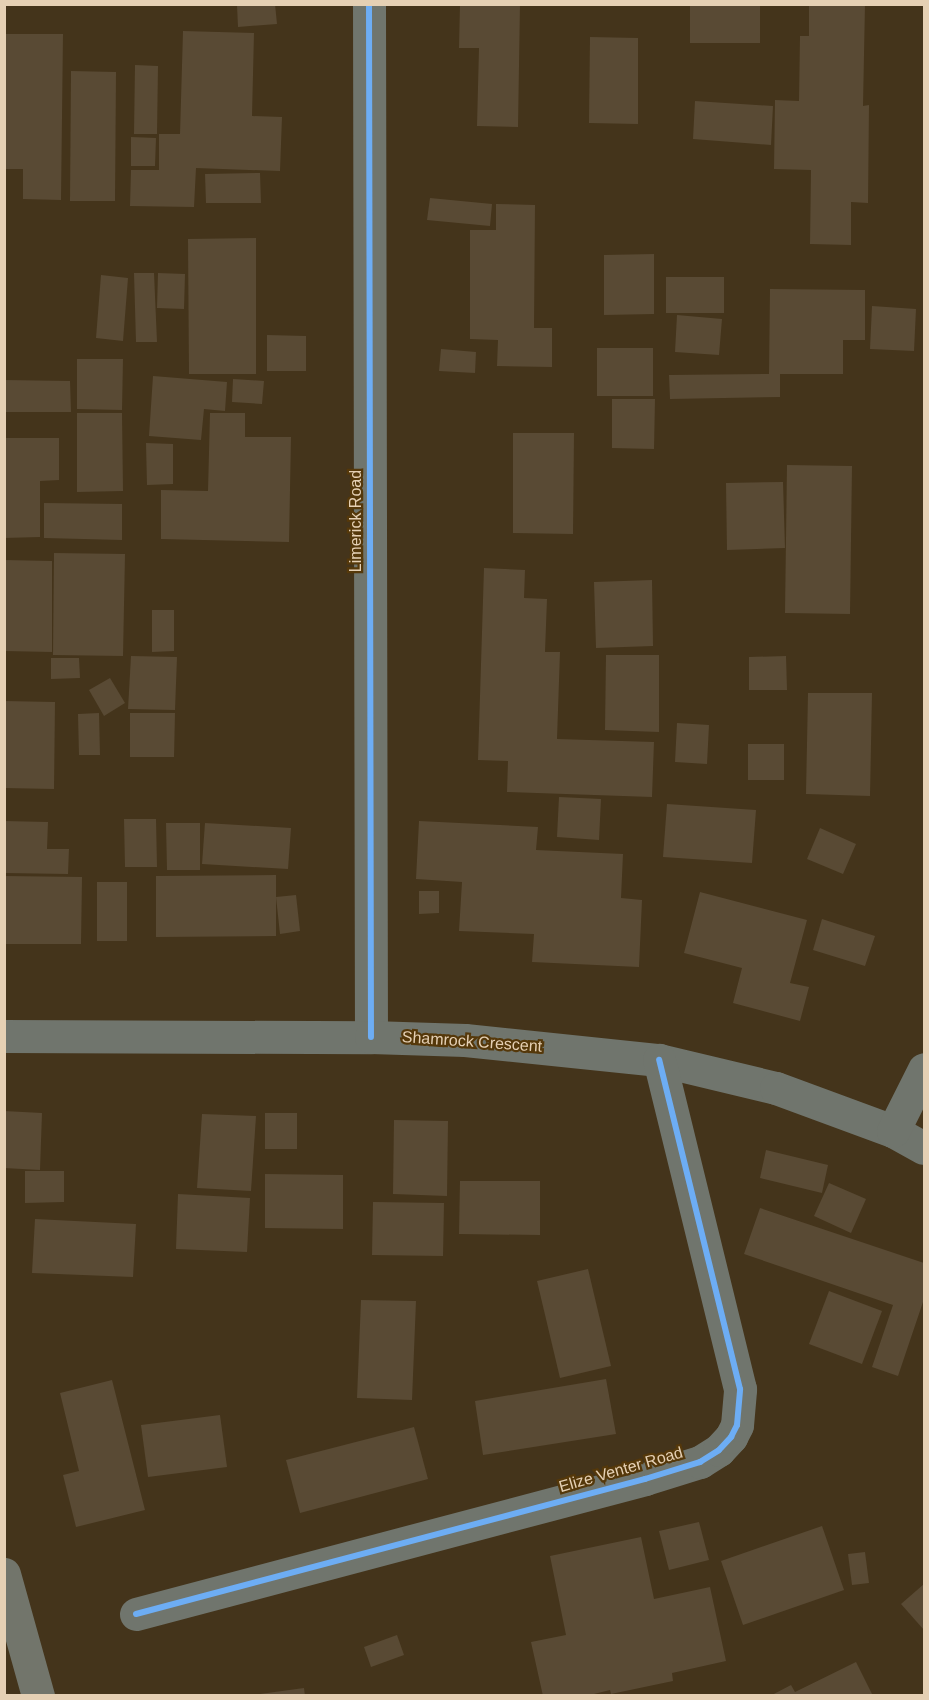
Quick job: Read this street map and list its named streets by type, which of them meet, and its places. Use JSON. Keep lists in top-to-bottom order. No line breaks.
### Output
{"streets":{"street":["Limerick Road","Shamrock Crescent","Elize Venter Road"]},"crossings":[["Limerick Road","Shamrock Crescent"],["Shamrock Crescent","Elize Venter Road"]]}
